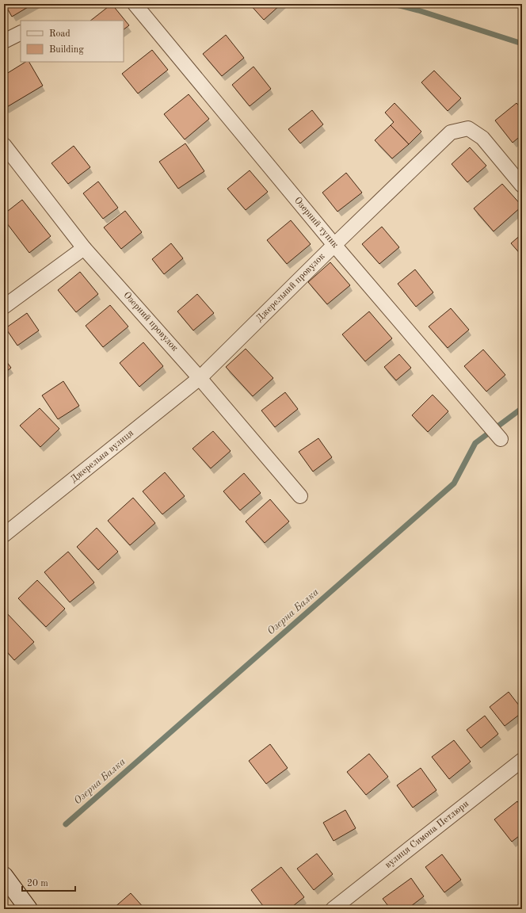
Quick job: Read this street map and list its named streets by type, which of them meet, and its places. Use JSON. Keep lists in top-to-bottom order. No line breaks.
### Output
{"streets":{"street":["Озерний тупик","Джерельний провулок","Озерний провулок","Джерельна вулиця","вулиця Симона Петлюри"]},"crossings":[["Озерний тупик","Джерельний провулок"],["Джерельний провулок","Озерний провулок"],["Джерельний провулок","Джерельна вулиця"],["Озерний провулок","Джерельна вулиця"]],"water":["Озерна Балка"],"legend":["Road","Building"],"scale_bar":"20 m"}
